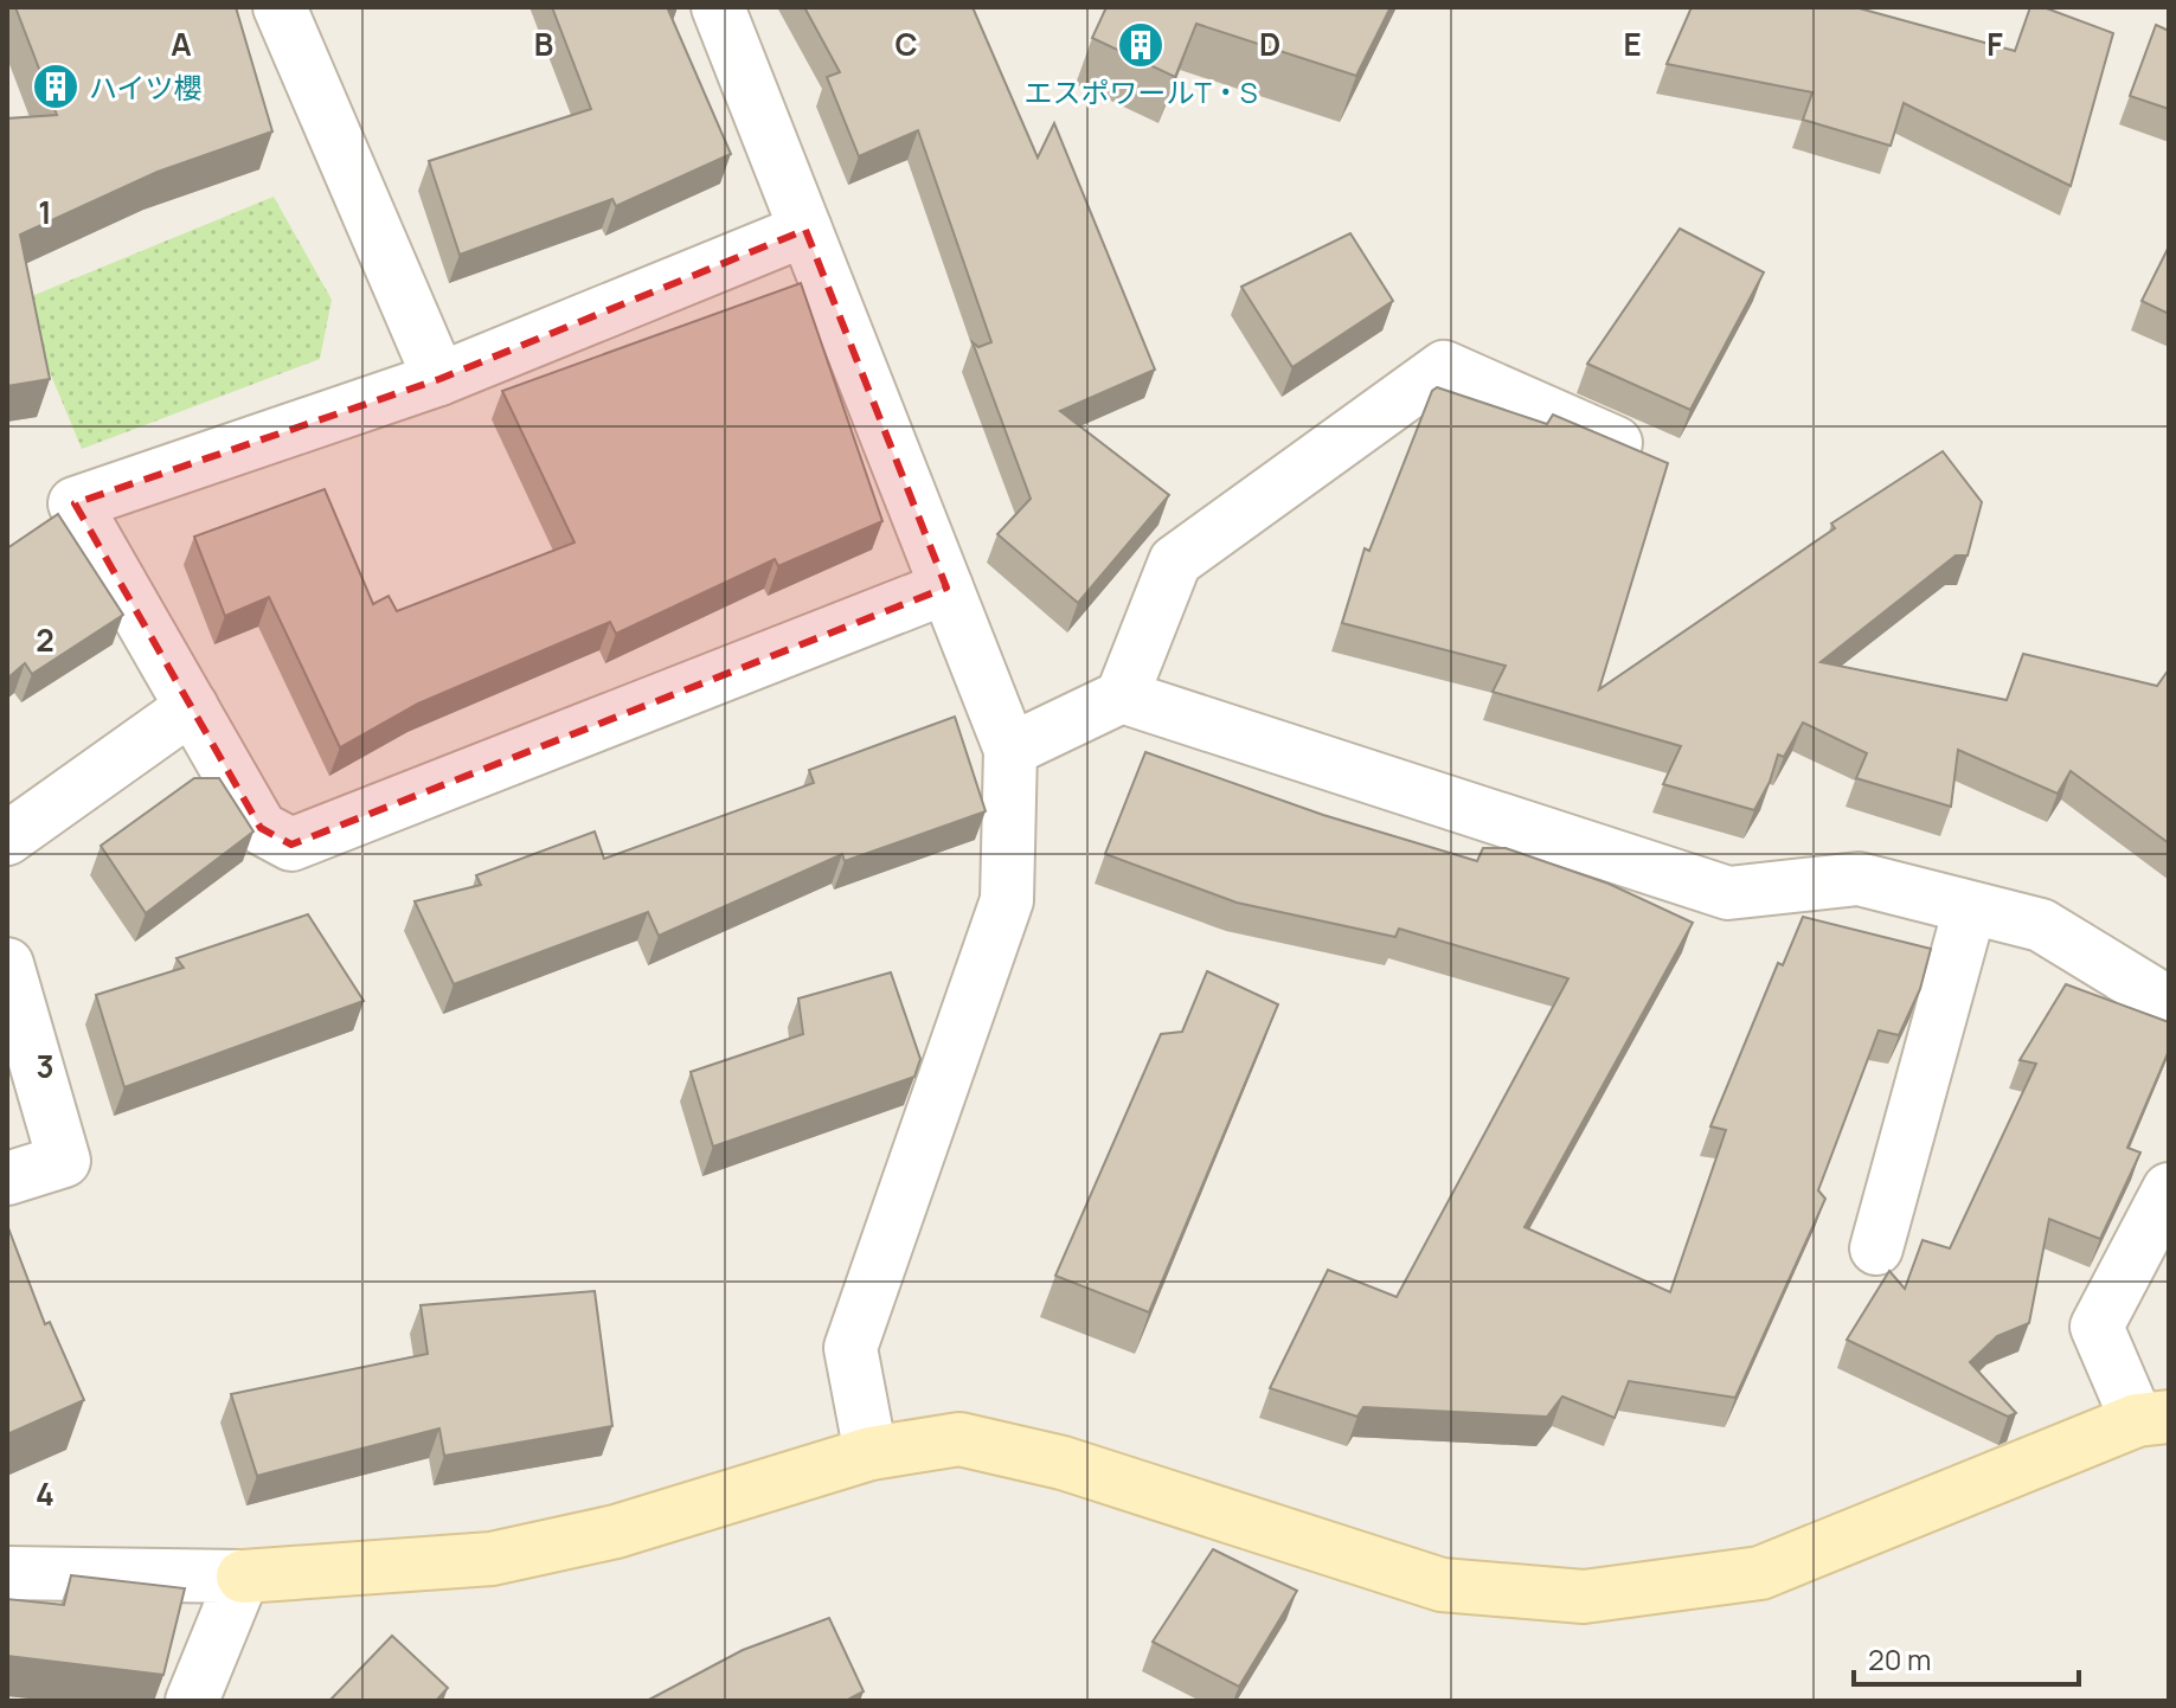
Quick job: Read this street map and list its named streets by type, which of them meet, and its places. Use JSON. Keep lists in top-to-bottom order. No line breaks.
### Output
{"places":{"building":["エスポワールT・S","ハイツ櫻"]},"scale_bar":"20 m","grid":{"columns":["A","B","C","D","E","F"],"rows":["1","2","3","4"]}}
